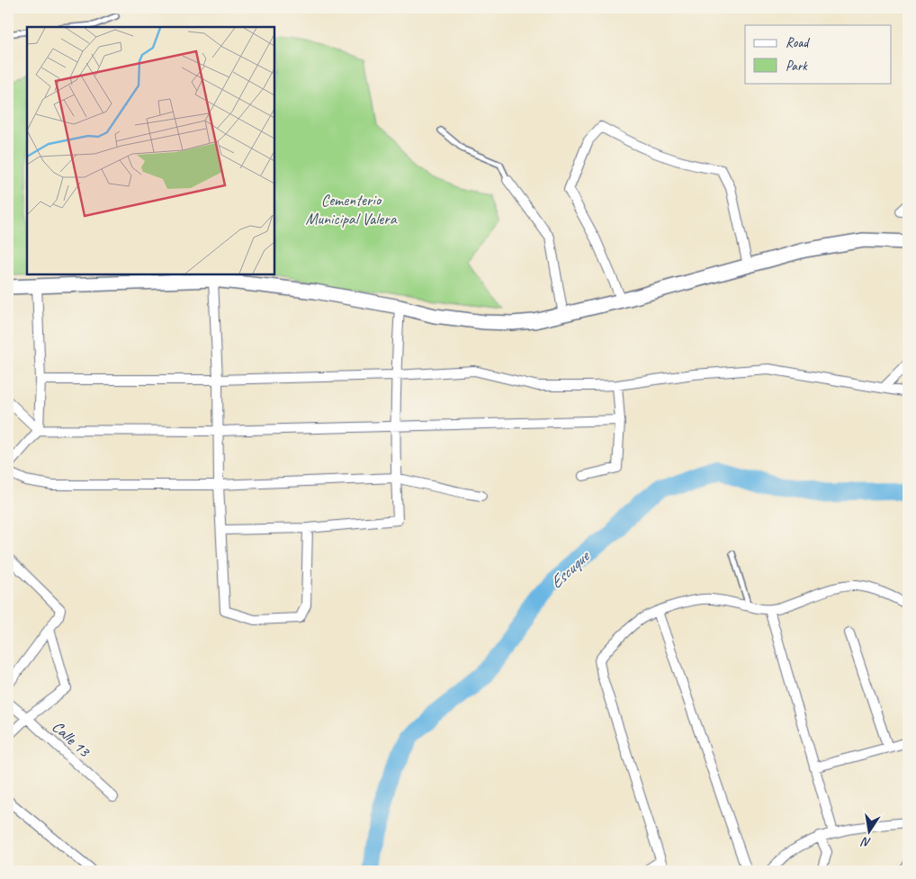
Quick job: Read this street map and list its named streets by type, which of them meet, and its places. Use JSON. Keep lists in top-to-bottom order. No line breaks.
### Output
{"streets":{"street":["Calle 13"]},"water":["Escuque"],"parks":["Cementerio Municipal Valera"],"legend":["Road","Park"],"north":"bottom"}
